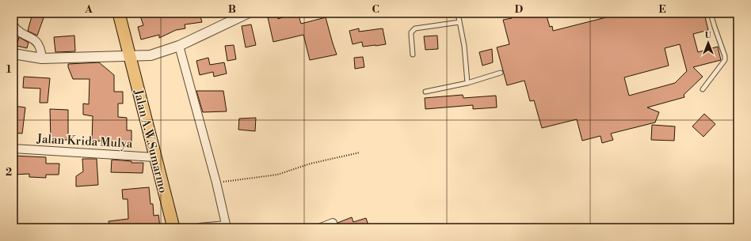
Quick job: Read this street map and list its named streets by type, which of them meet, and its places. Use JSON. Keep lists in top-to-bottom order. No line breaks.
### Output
{"streets":{"main road":["Jalan A.W.Sumarmo"],"street":["Jalan Krida Mulya"]},"crossings":[["Jalan Krida Mulya","Jalan A.W.Sumarmo"]],"north":"top","grid":{"columns":["A","B","C","D","E"],"rows":["1","2"]}}
